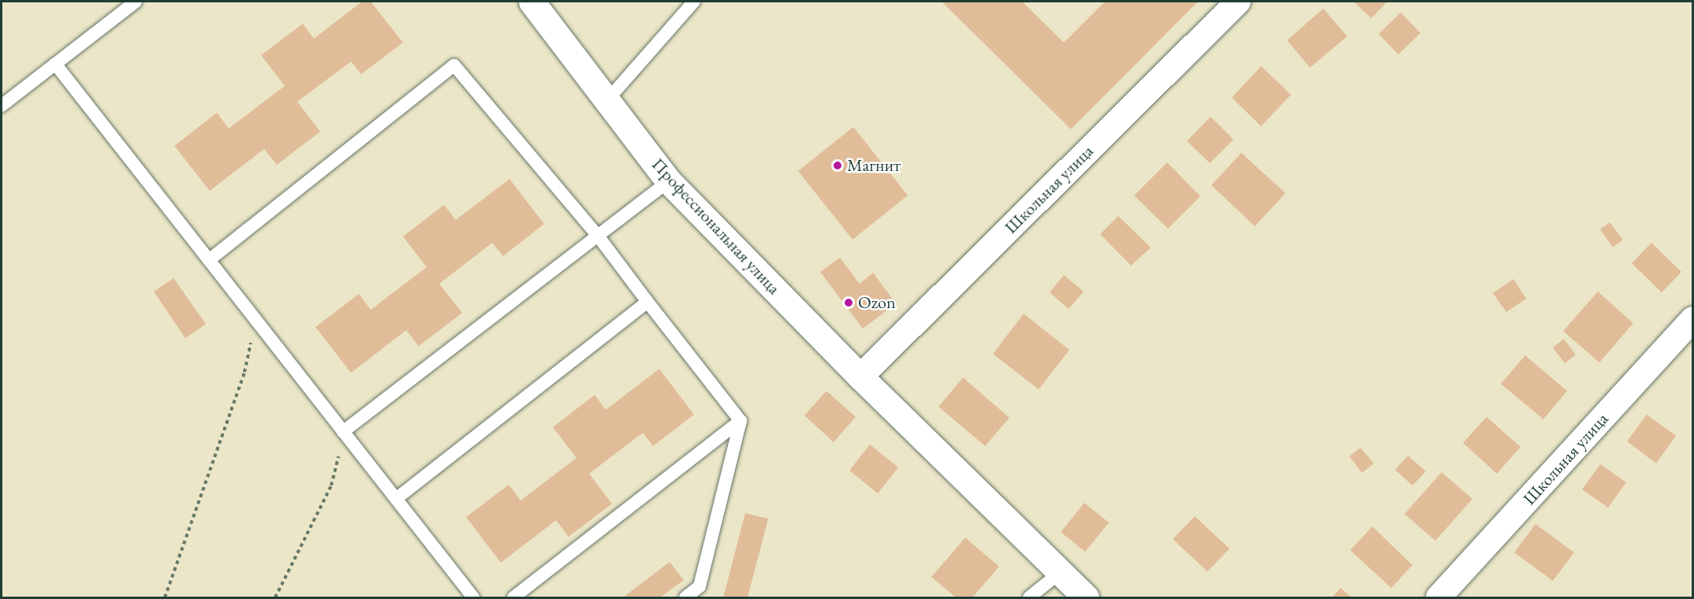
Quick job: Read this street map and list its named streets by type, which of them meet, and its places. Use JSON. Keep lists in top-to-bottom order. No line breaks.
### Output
{"streets":{"street":["Школьная улица","Профессиональная улица"]},"crossings":[["Школьная улица","Профессиональная улица"]],"places":["Магнит","Ozon"]}
